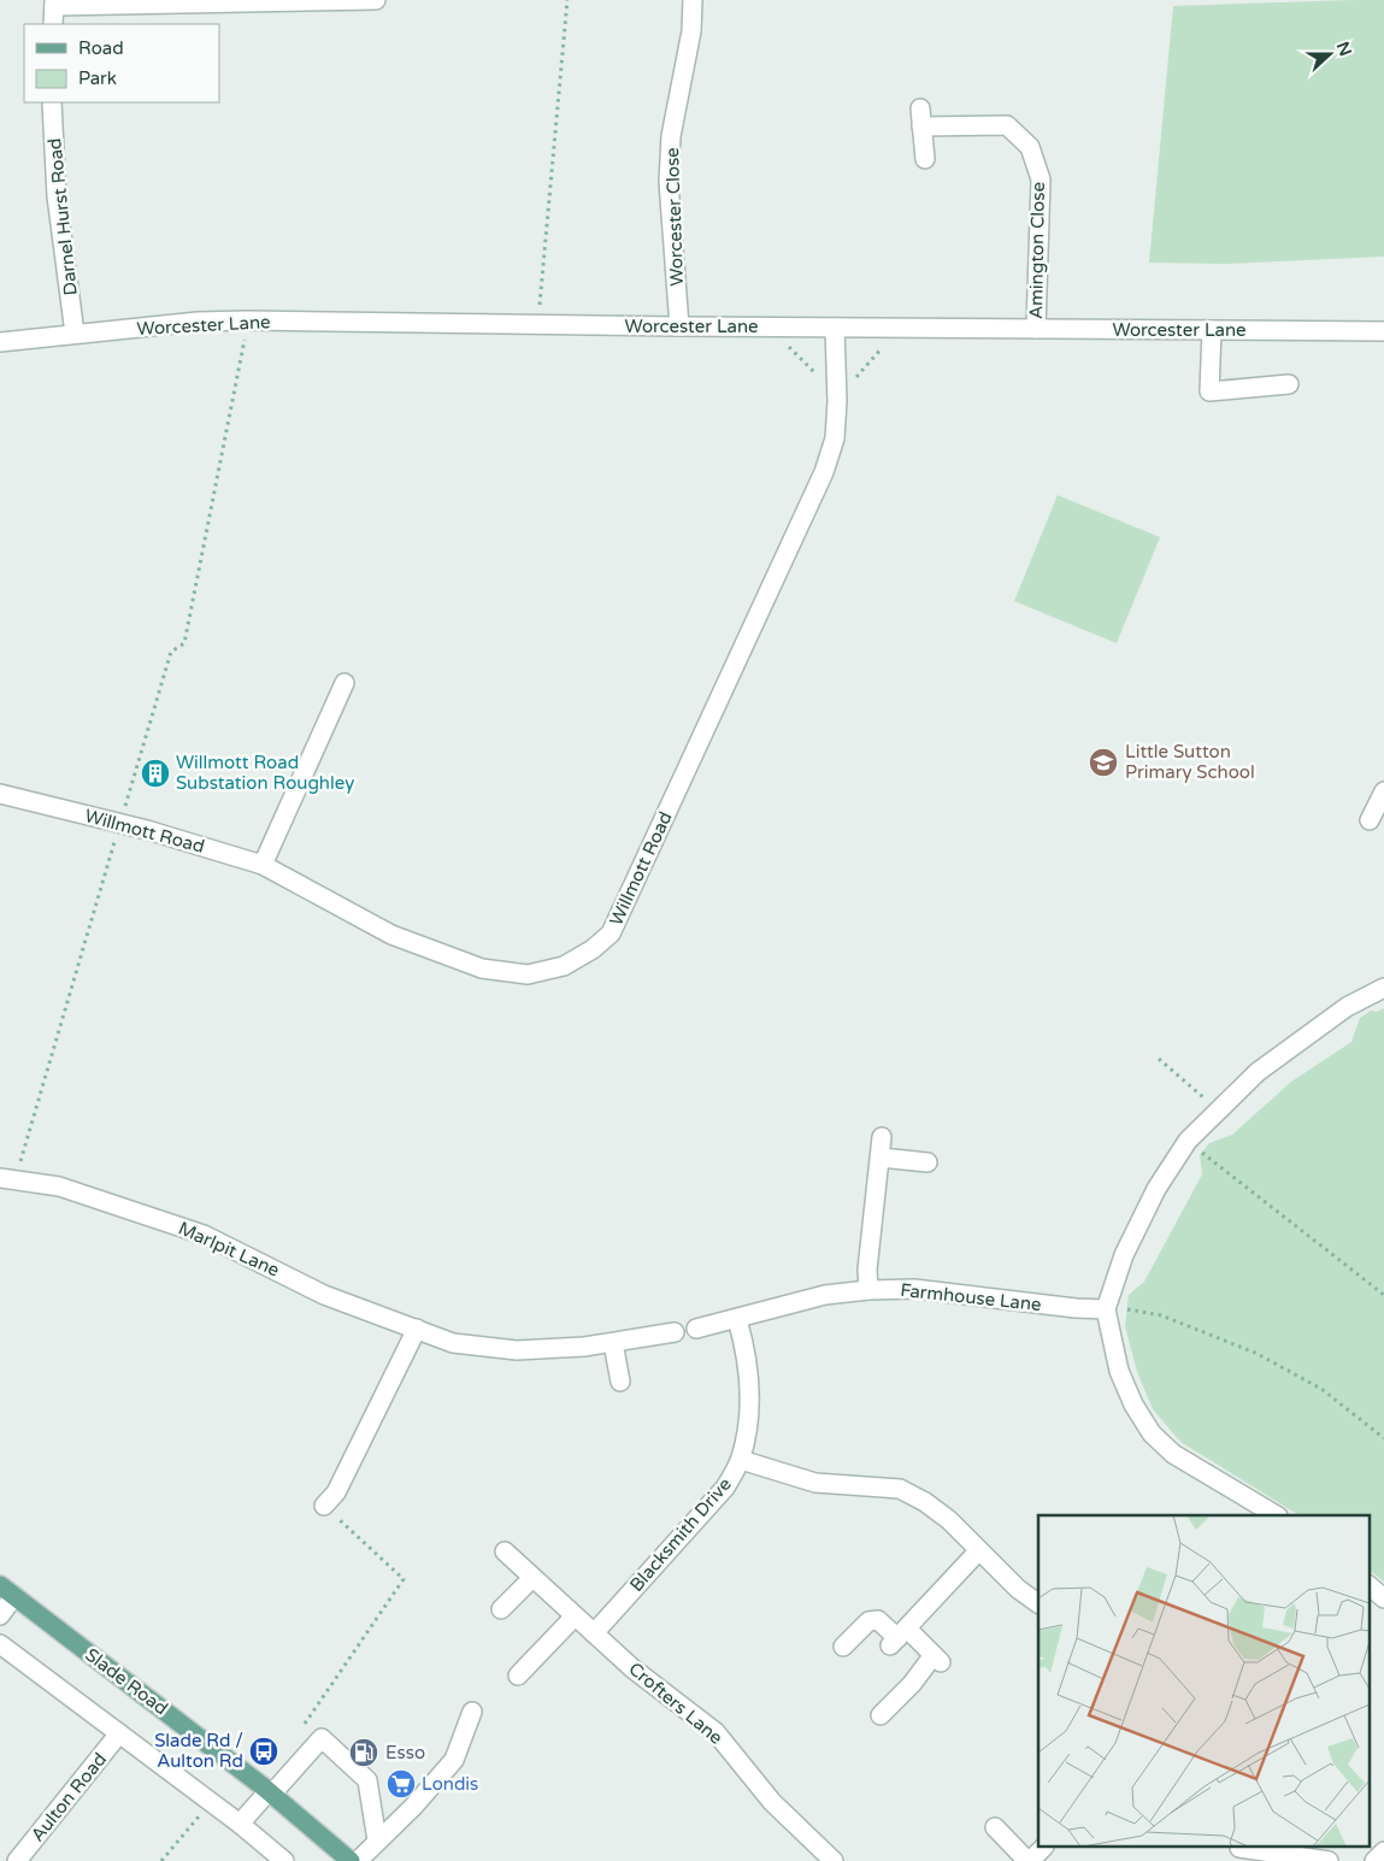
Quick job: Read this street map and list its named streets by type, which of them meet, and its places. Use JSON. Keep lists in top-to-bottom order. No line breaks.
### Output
{"streets":{"main road":["Slade Road"],"street":["Darnel Hurst Road","Worcester Close","Amington Close","Worcester Lane","Willmott Road","Marlpit Lane","Farmhouse Lane","Blacksmith Drive","Crofters Lane","Aulton Road"]},"crossings":[["Darnel Hurst Road","Worcester Lane"],["Worcester Close","Worcester Lane"],["Amington Close","Worcester Lane"],["Worcester Lane","Willmott Road"],["Farmhouse Lane","Blacksmith Drive"],["Blacksmith Drive","Crofters Lane"]],"places":{"school or university":["Little Sutton Primary School"],"building":["Willmott Road Substation Roughley"],"bus stop":["Slade Rd / Aulton Rd"],"fuel station":["Esso"],"supermarket":["Londis"]},"legend":["Road","Park"],"north":"right"}
